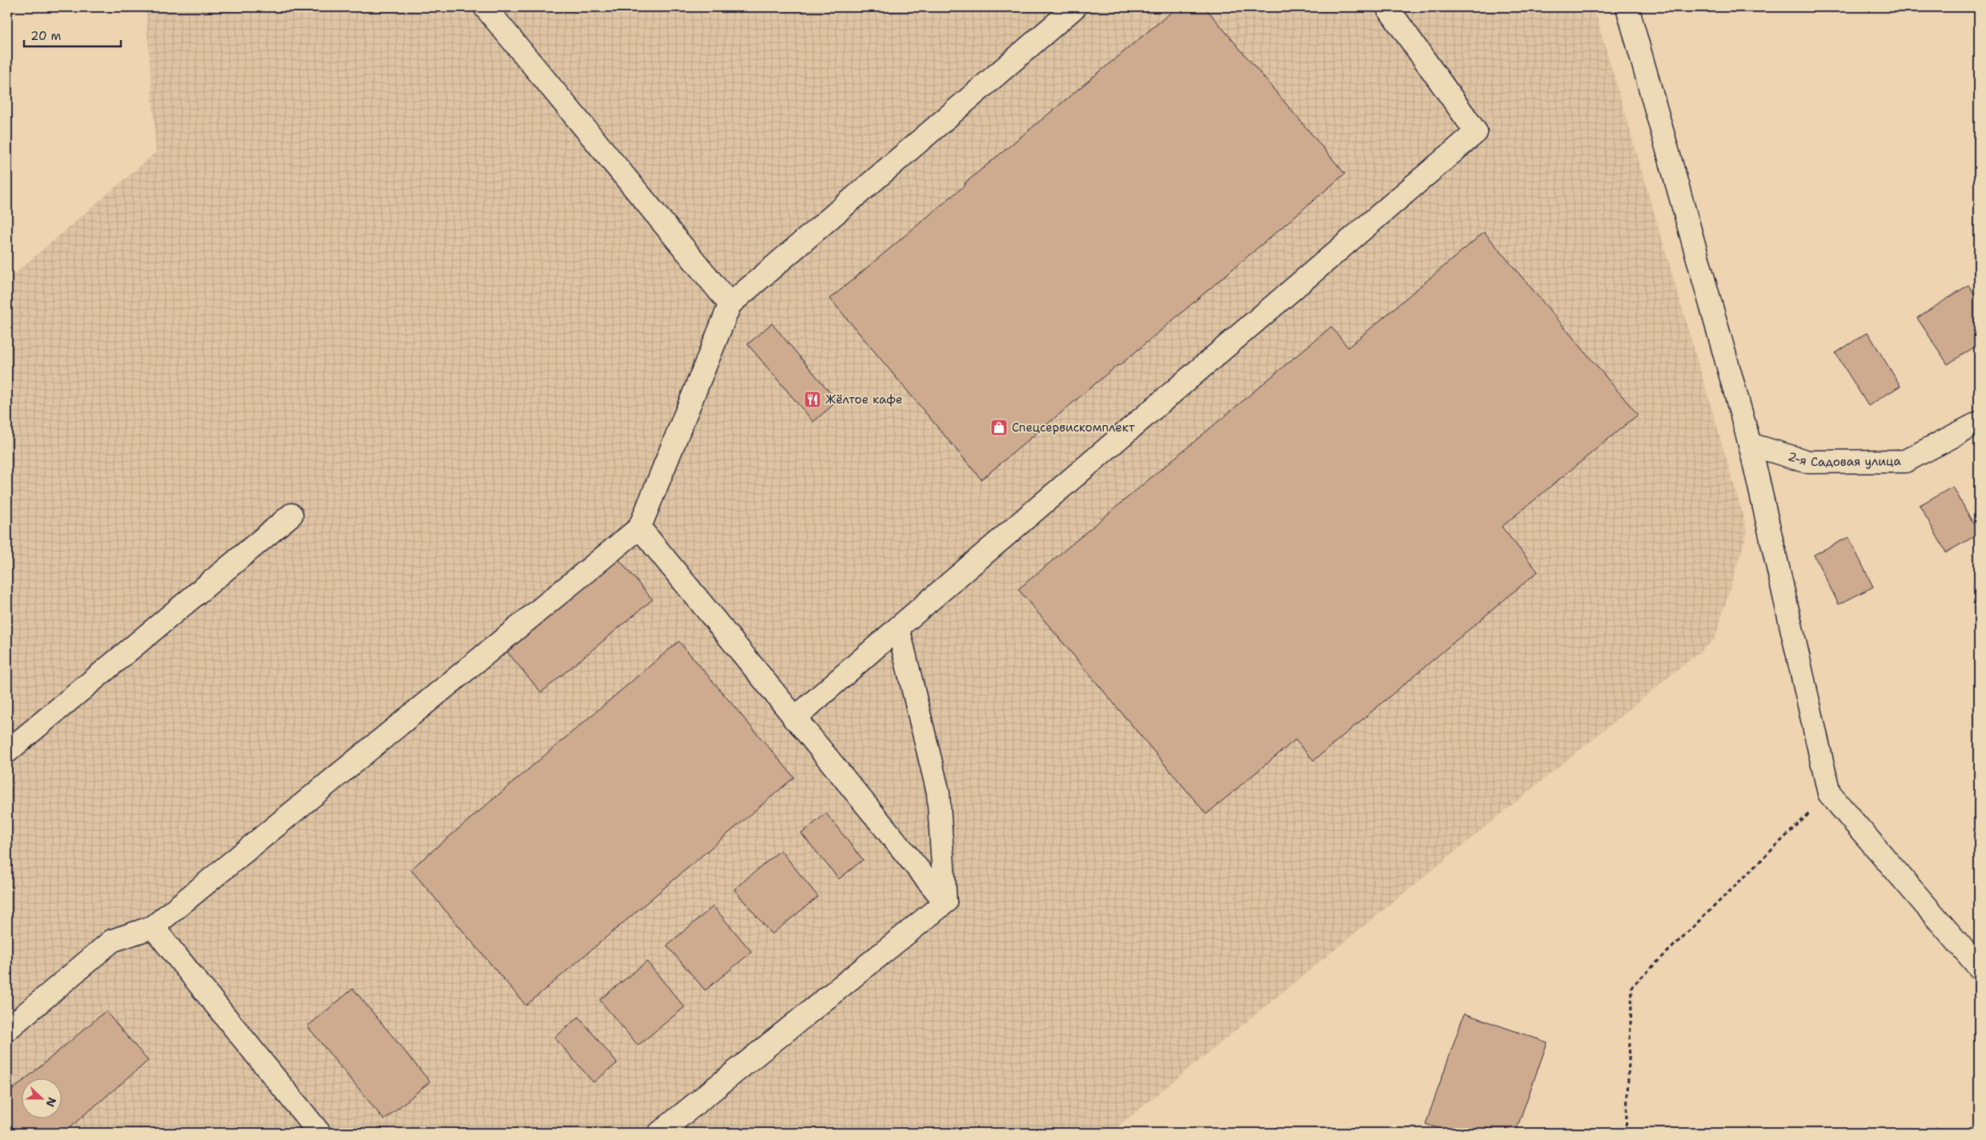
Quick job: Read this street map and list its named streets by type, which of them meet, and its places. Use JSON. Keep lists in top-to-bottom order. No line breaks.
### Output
{"streets":{"street":["2-я Садовая улица"]},"places":{"restaurant":["Жёлтое кафе"],"shop":["Спецсервискомплект"]},"scale_bar":"20 m","north":"right"}
